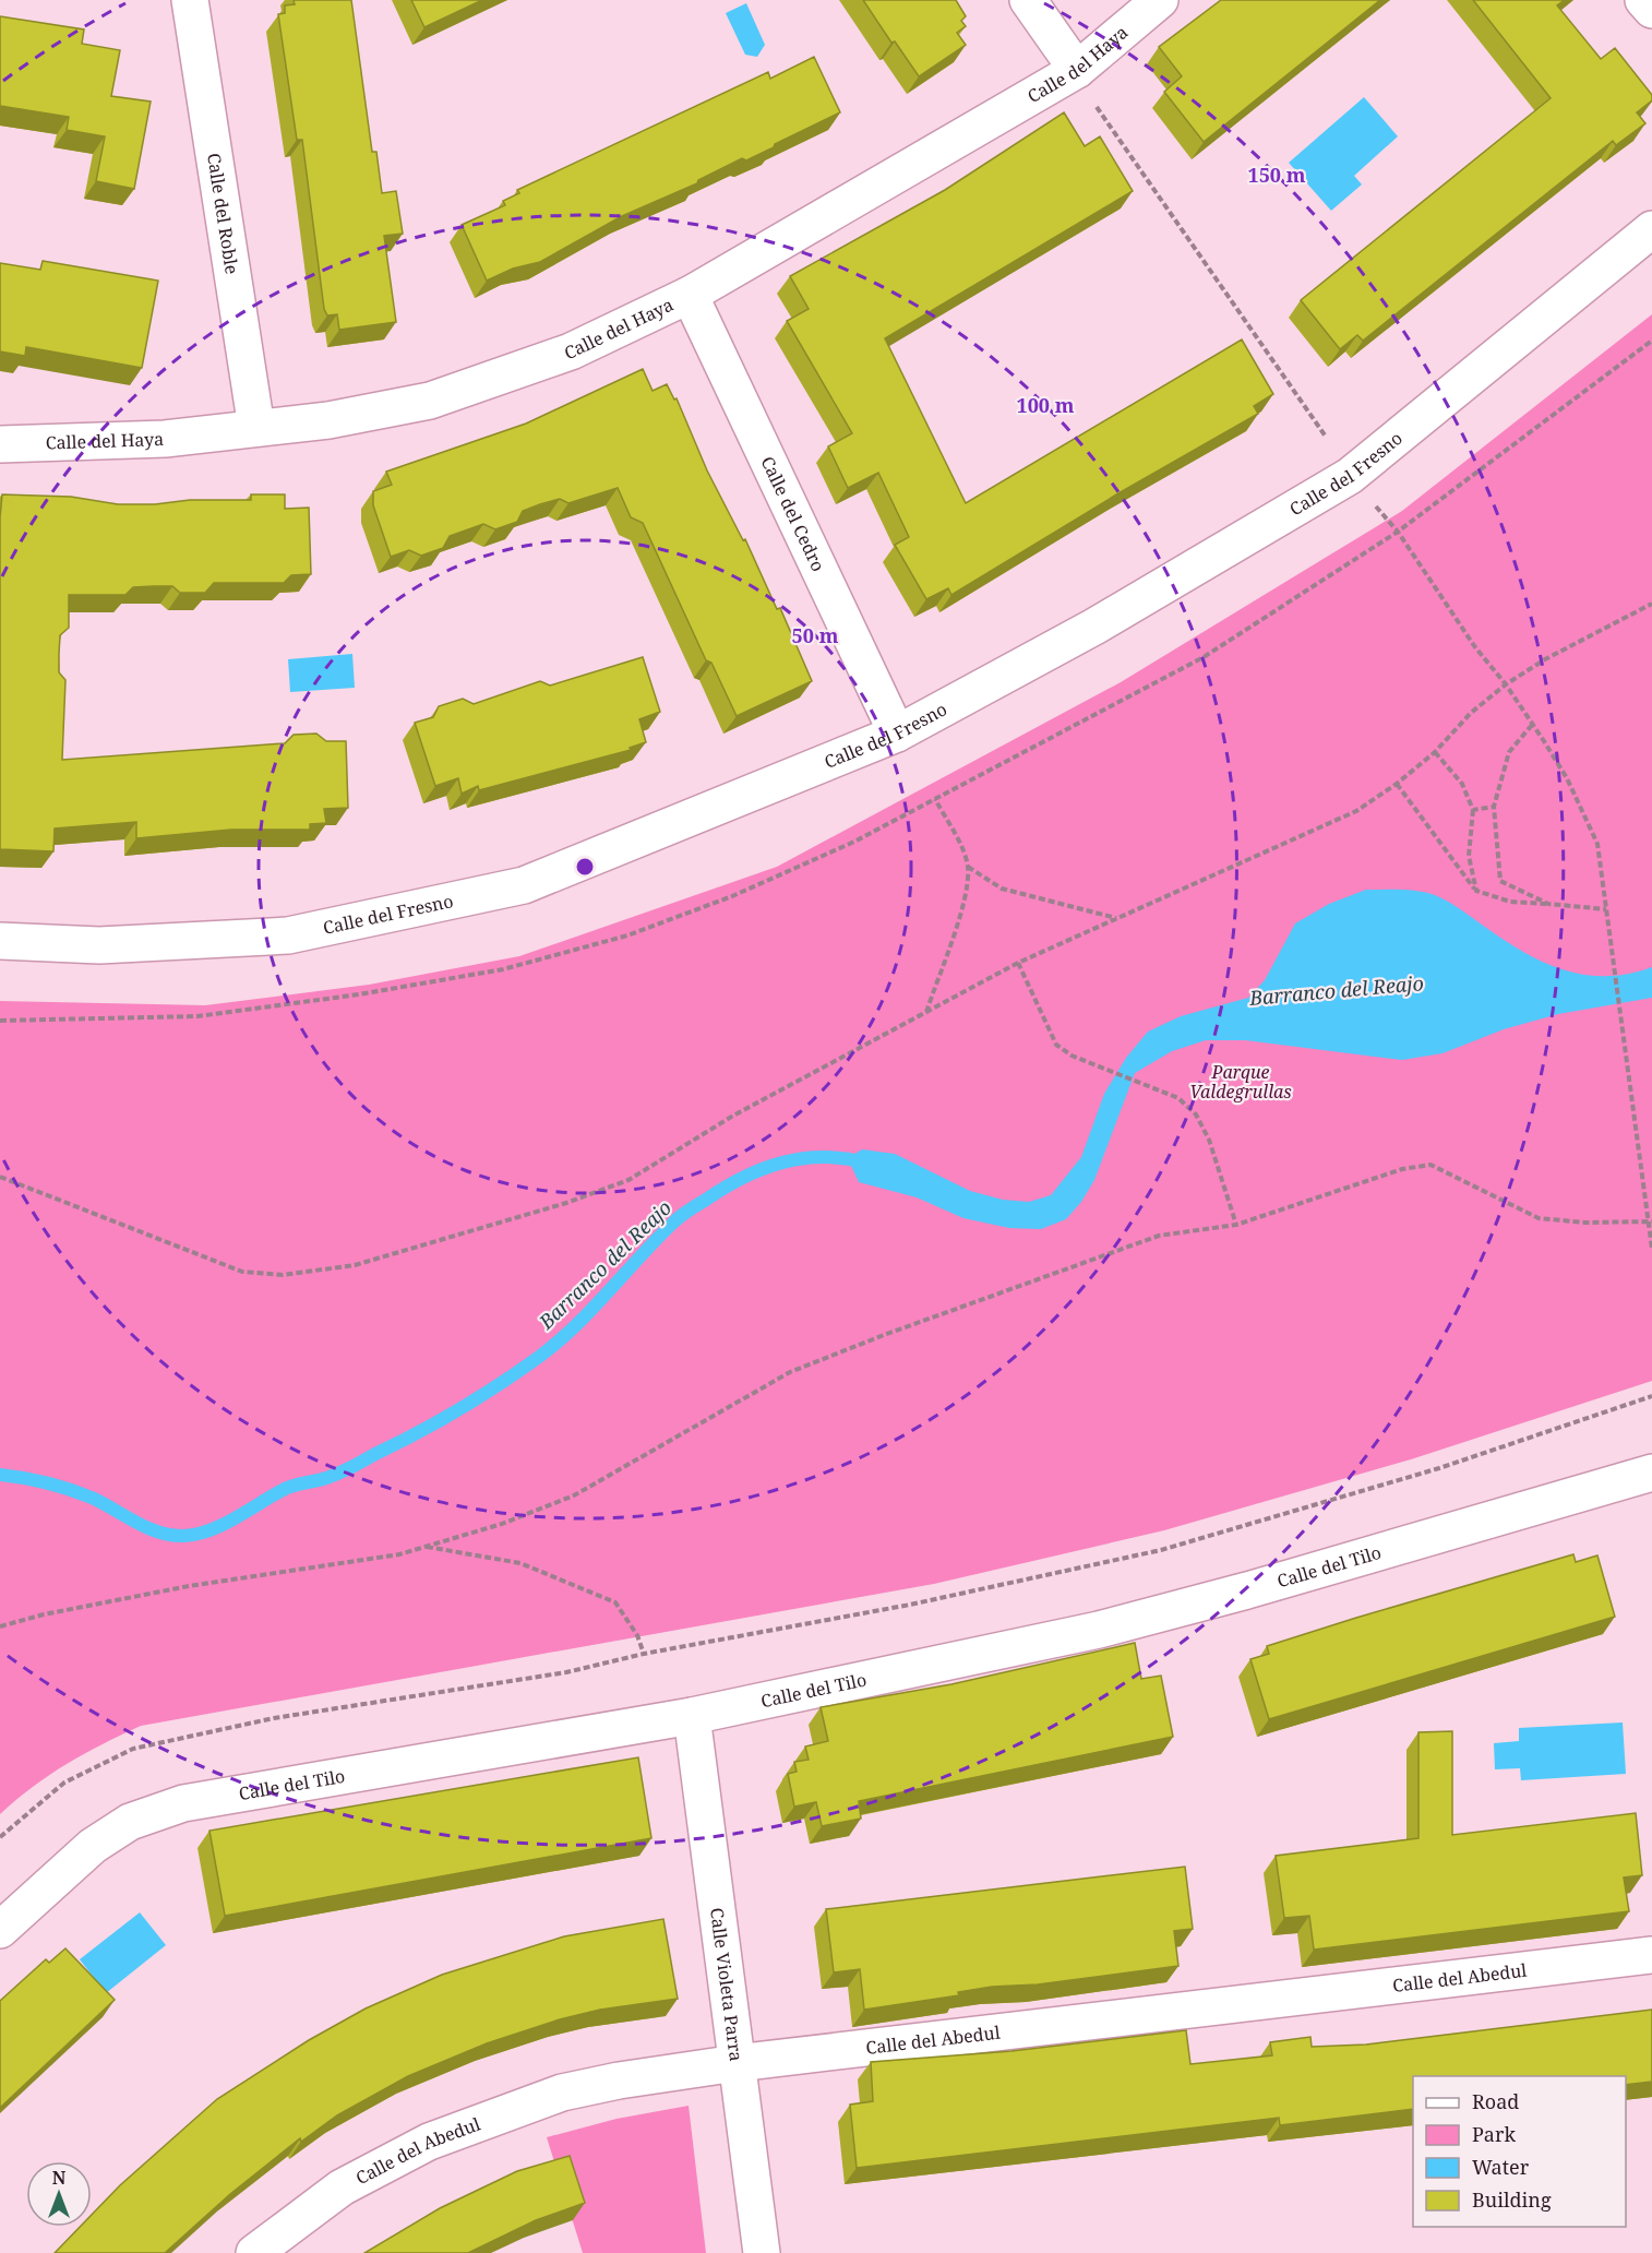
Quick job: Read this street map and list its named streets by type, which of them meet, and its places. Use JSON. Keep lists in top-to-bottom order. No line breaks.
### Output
{"streets":{"street":["Calle del Haya","Calle del Roble","Calle del Fresno","Calle del Cedro","Calle del Tilo","Calle del Abedul","Calle Violeta Parra"]},"crossings":[["Calle del Haya","Calle del Roble"],["Calle del Haya","Calle del Cedro"],["Calle del Fresno","Calle del Cedro"],["Calle del Tilo","Calle Violeta Parra"],["Calle del Abedul","Calle Violeta Parra"]],"water":["Barranco del Reajo"],"parks":["Parque Valdegrullas"],"legend":["Road","Park","Water","Building"],"north":"top","rings":["150 m","100 m","50 m"]}
